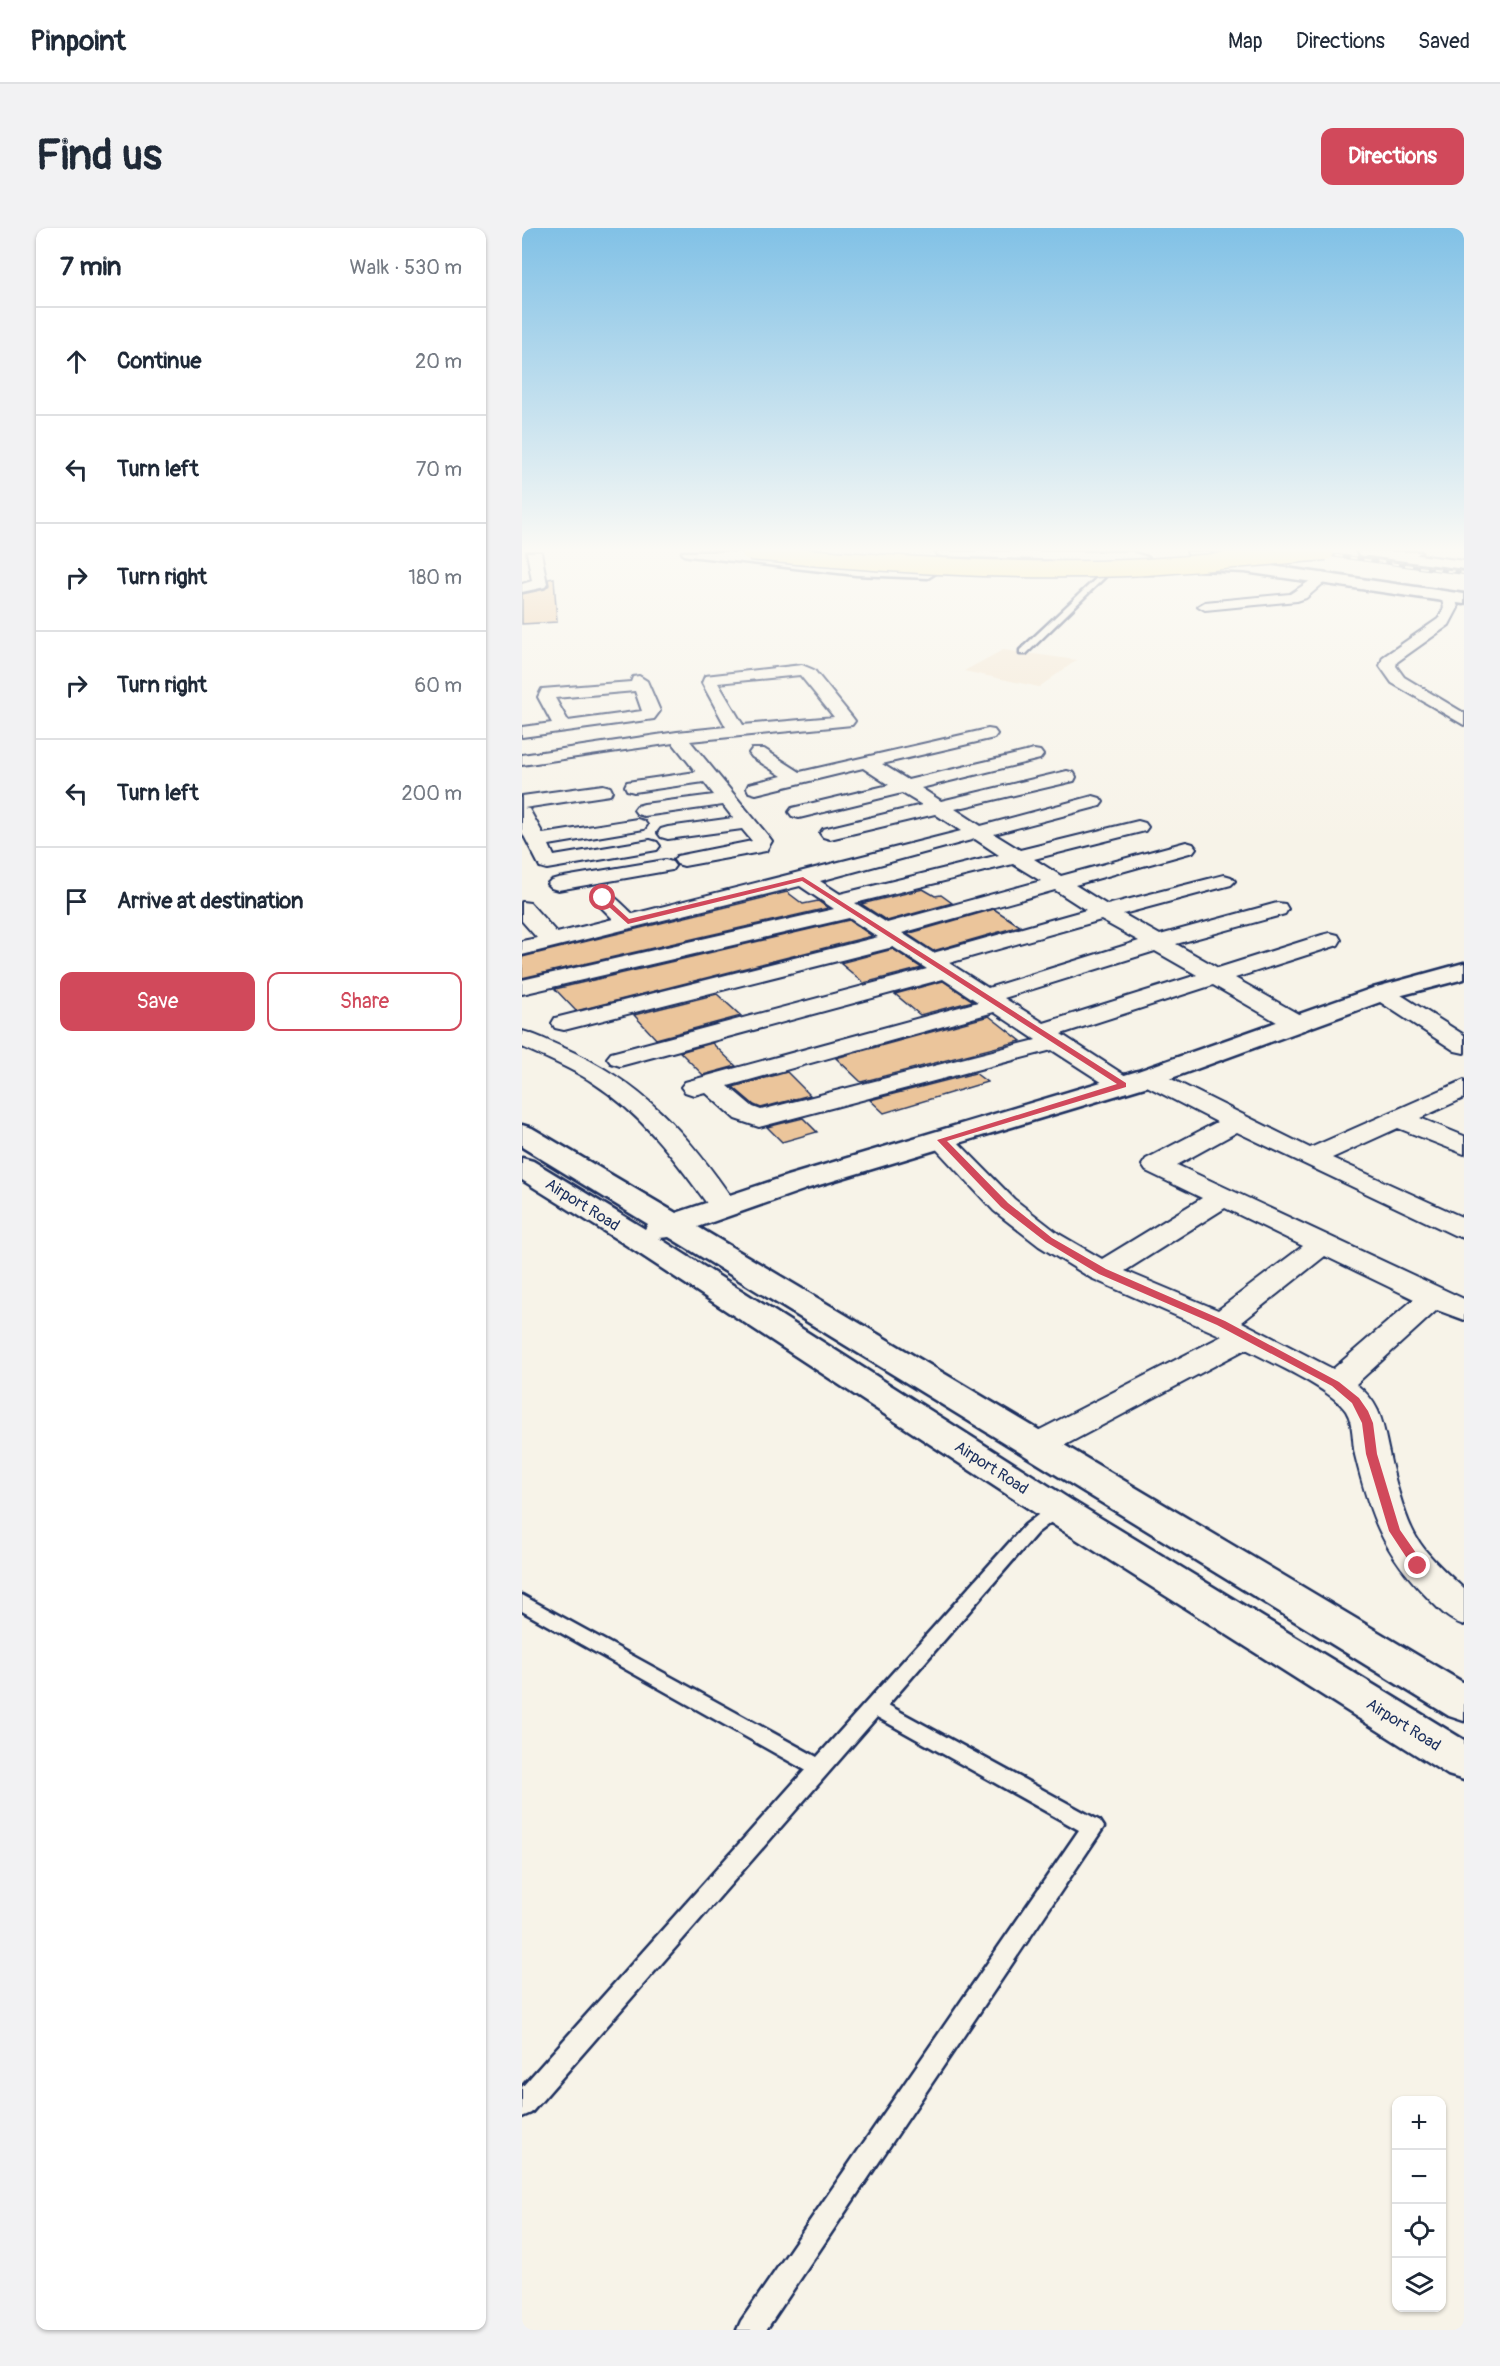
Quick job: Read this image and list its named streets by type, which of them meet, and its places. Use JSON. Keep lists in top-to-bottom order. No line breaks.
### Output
{"streets":{"street":["Airport Road"]},"page":{"header":"Pinpoint","nav":["Map","Directions","Saved"],"buttons":["Directions",["Save","Share"]],"title":"Find us","heading":["7 min","Walk · 530 m"],"list":[["Continue","20 m"],["Turn left","70 m"],["Turn right","180 m"],["Turn right","60 m"],["Turn left","200 m"],"Arrive at destination"],"map_buttons":["+","−"]}}
